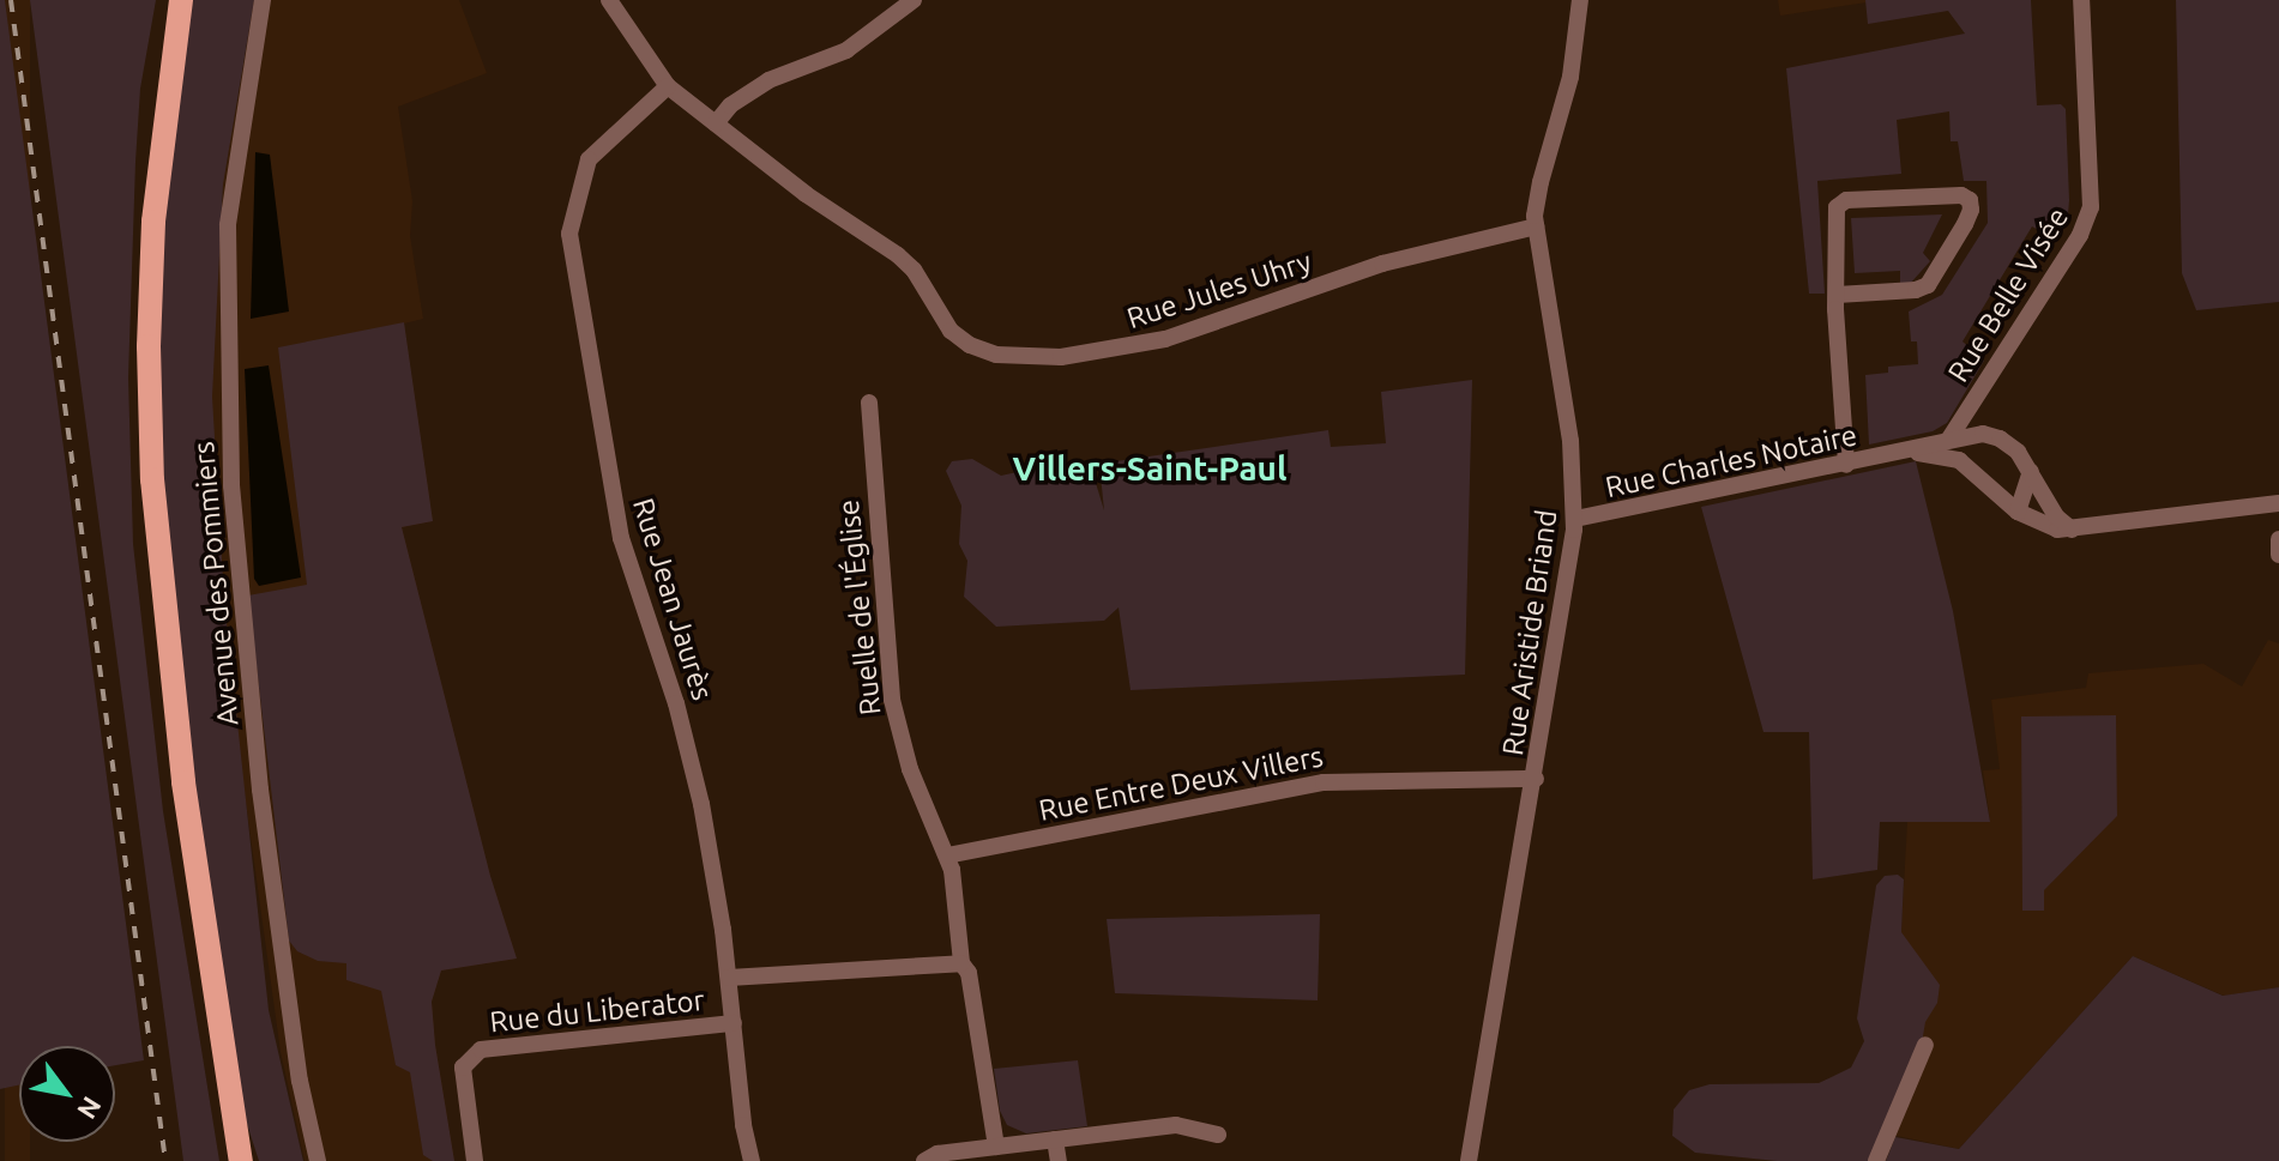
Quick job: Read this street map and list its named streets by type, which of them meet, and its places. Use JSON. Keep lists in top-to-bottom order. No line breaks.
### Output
{"streets":{"street":["Rue Jules Uhry","Rue Belle Visée","Rue Charles Notaire","Avenue des Pommiers","Rue Jean Jaurès","Ruelle de l'Église","Rue Aristide Briand","Rue Entre Deux Villers","Rue du Liberator"]},"crossings":[["Rue Jules Uhry","Rue Jean Jaurès"],["Rue Jules Uhry","Rue Aristide Briand"],["Rue Belle Visée","Rue Charles Notaire"],["Rue Charles Notaire","Rue Aristide Briand"],["Rue Jean Jaurès","Rue du Liberator"],["Ruelle de l'Église","Rue Entre Deux Villers"],["Rue Aristide Briand","Rue Entre Deux Villers"]],"districts":["Villers-Saint-Paul"],"north":"bottom right"}
